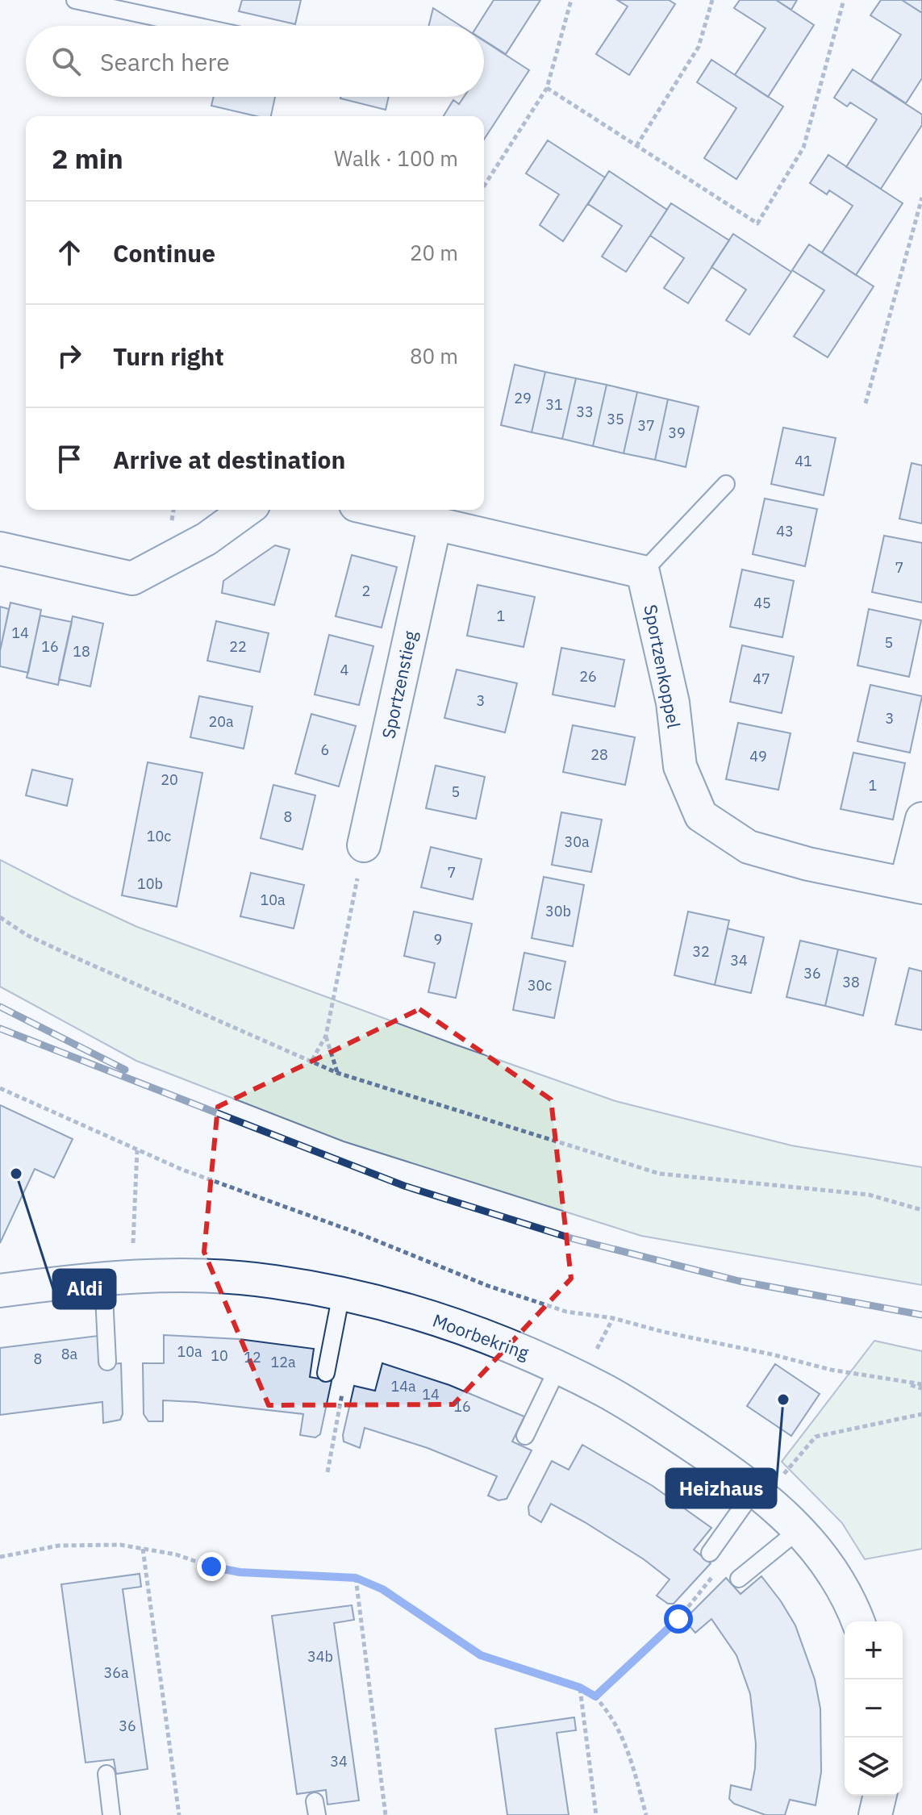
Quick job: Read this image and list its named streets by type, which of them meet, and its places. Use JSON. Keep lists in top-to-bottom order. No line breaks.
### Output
{"streets":{"street":["Sportzenkoppel","Sportzenstieg","Moorbekring"]},"places":["Aldi","Heizhaus"],"house_numbers":["29","31","33","35","37","39","41","43","7","2","45","1","14","5","16","22","18","4","26","47","3","3","20a","6","28","49","20","1","5","8","10c","30a","7","10b","10a","30b","9","32","34","36","38","30c","10a","8a","10","12","8","12a","14a","14","16","34b","36a","36","34"],"page":{"search":"Search here","heading":["2 min","Walk · 100 m"],"list":[["Continue","20 m"],["Turn right","80 m"],"Arrive at destination"],"map_buttons":["+","−"]}}
